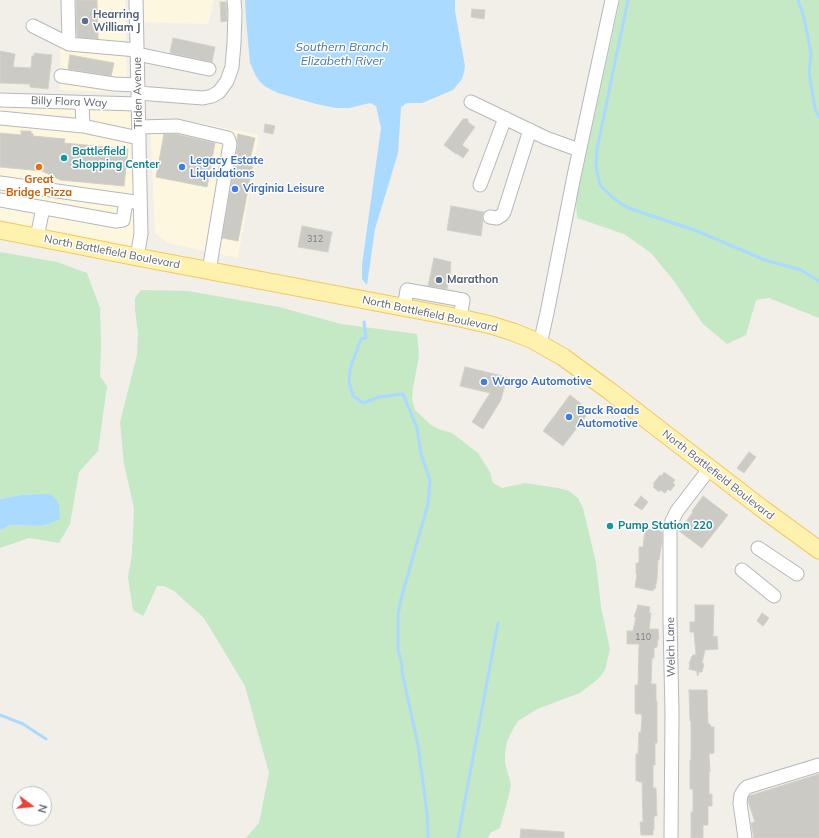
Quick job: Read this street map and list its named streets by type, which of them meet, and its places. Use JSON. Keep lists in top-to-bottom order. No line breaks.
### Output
{"streets":{"main road":["North Battlefield Boulevard"],"street":["Tilden Avenue","Billy Flora Way","Welch Lane"]},"crossings":[["Tilden Avenue","Billy Flora Way"],["Tilden Avenue","North Battlefield Boulevard"],["North Battlefield Boulevard","Welch Lane"]],"water":["Southern Branch Elizabeth River"],"places":["Hearring William J","Battlefield Shopping Center","Great Bridge Pizza","Legacy Estate Liquidations","Virginia Leisure","Marathon","Wargo Automotive","Back Roads Automotive","Pump Station 220"],"house_numbers":["312","110"],"north":"right"}
